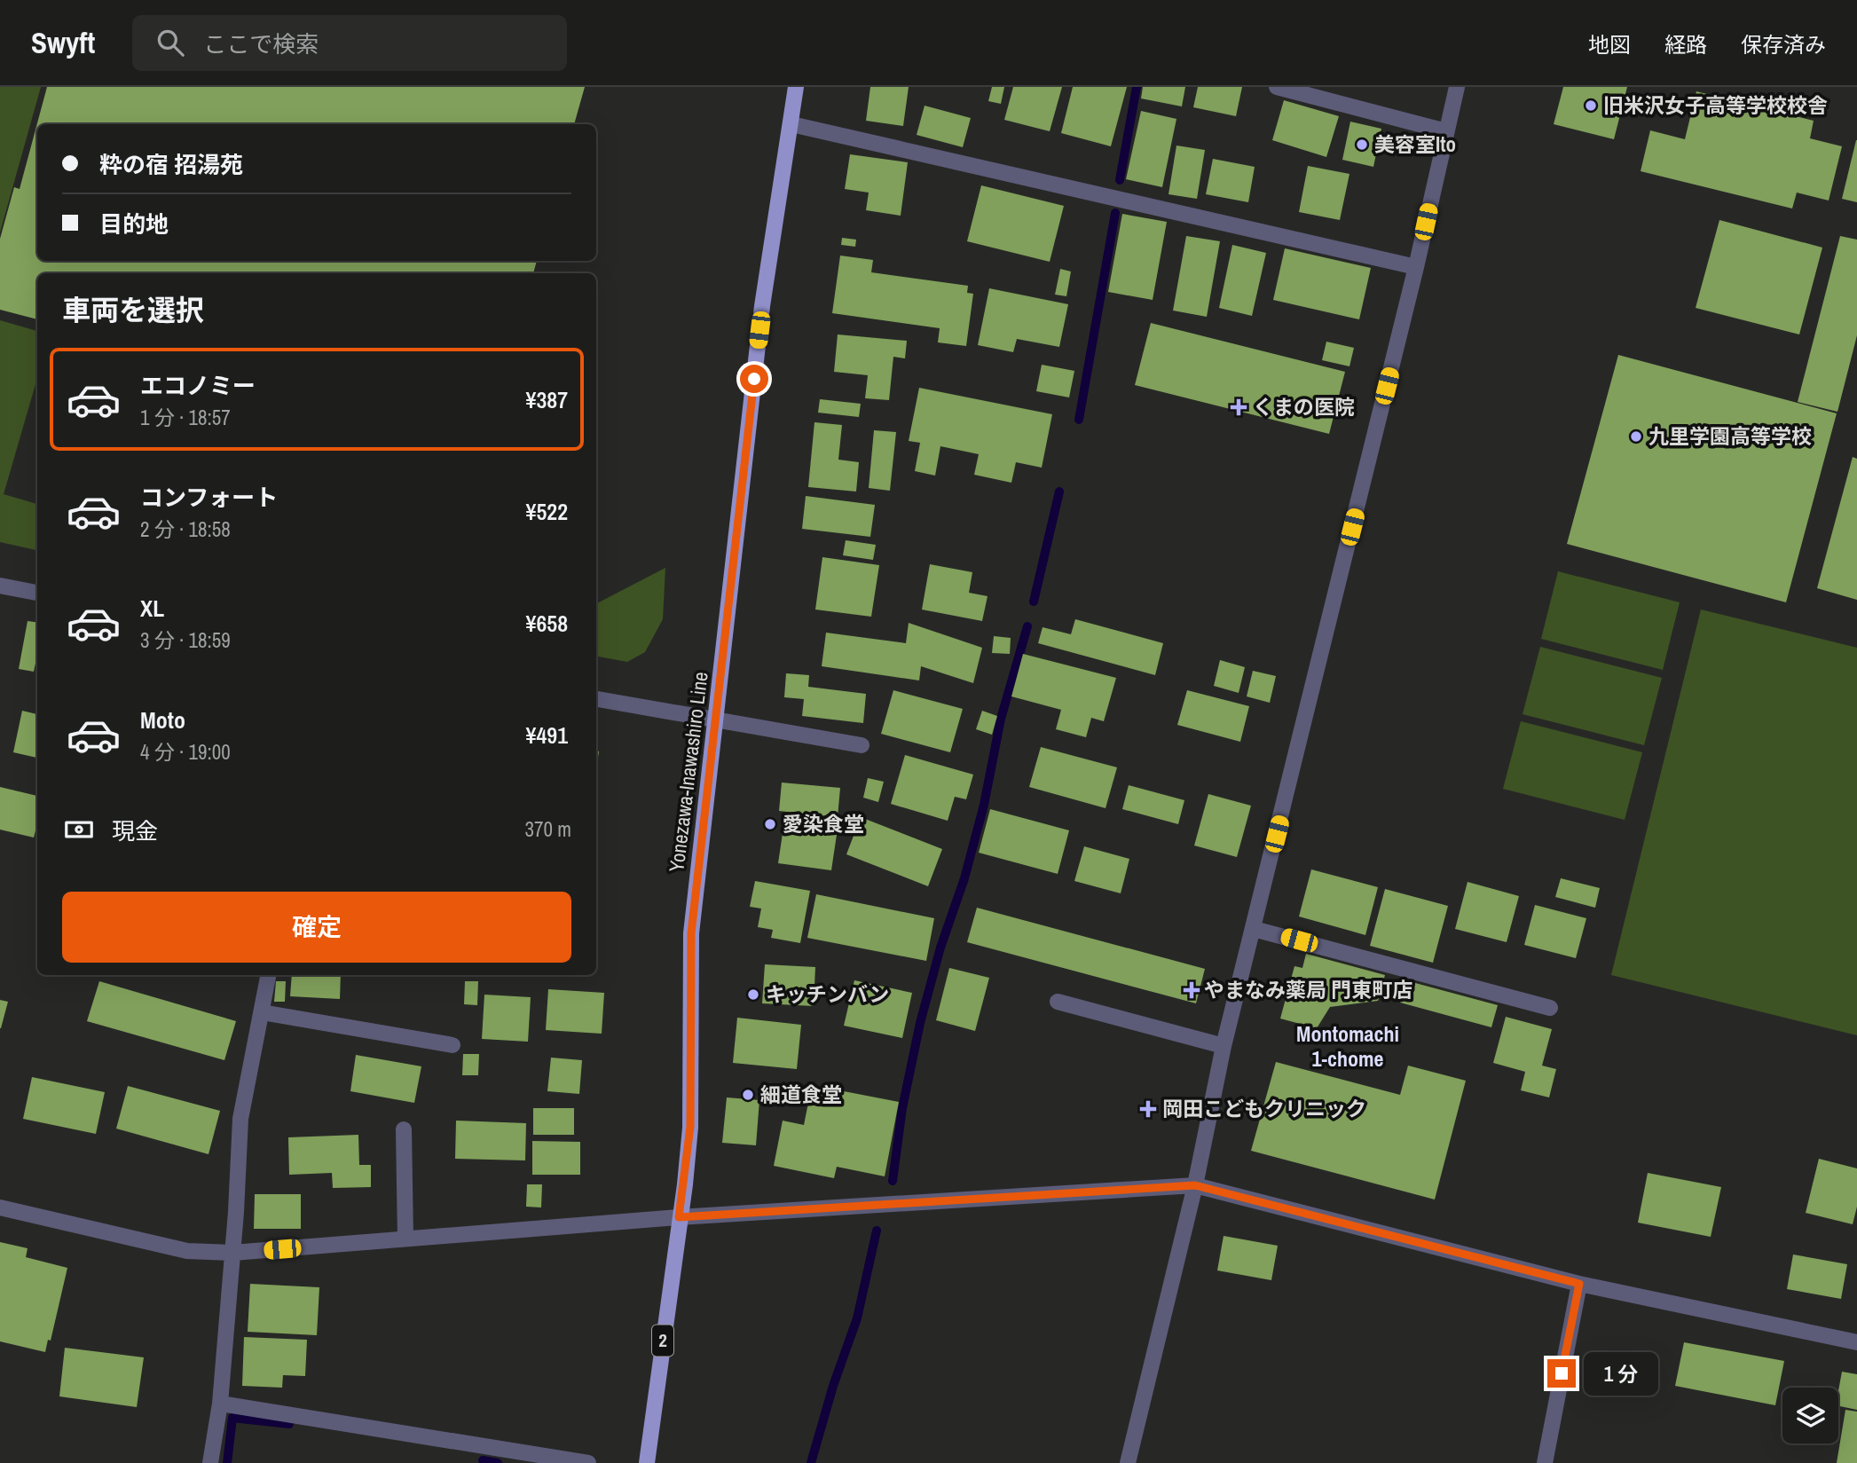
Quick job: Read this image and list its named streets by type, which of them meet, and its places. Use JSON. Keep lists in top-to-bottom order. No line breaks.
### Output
{"streets":{"main road":["Yonezawa-Inawashiro Line","2"]},"districts":["Montomachi 1-chome"],"places":{"other":["旧米沢女子高等学校校舎","美容室Ito","九里学園高等学校","愛染食堂","キッチンバン","細道食堂"],"health":["くまの医院","やまなみ薬局 門東町店","岡田こどもクリニック"]},"page":{"header":"Swyft","search":"ここで検索","nav":["地図","経路","保存済み"],"banner":["粋の宿 招湯苑","目的地"],"heading":"車両を選択","list":[{"name":"エコノミー","note":"1 分 · 18:57","value":"¥387"},{"name":"コンフォート","note":"2 分 · 18:58","value":"¥522"},{"name":"XL","note":"3 分 · 18:59","value":"¥658"},{"name":"Moto","note":"4 分 · 19:00","value":"¥491"}],"pay":["現金","370 m"],"buttons":"確定","bubble":"1 分"}}
